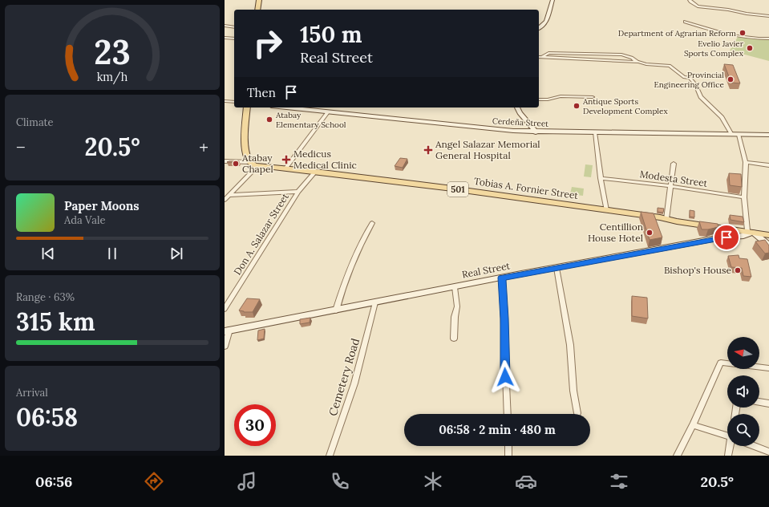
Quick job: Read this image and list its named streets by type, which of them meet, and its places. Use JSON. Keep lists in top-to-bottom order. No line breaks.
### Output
{"streets":{"main road":["Cerdeña Street","Tobias A. Fornier Street","501","Real Street"],"street":["Modesta Street","Don A. Salazar Street","Cemetery Road"]},"crossings":[["Tobias A. Fornier Street","Don A. Salazar Street"],["Tobias A. Fornier Street","Real Street"],["Real Street","Cemetery Road"]],"places":{"other":["Department of Agrarian Reform","Evelio Javier Sports Complex","Provincial Engineering Office","Antique Sports Development Complex","Atabay Elementary School","Atabay Chapel","Centillion House Hotel","Bishop's House"],"health":["Angel Salazar Memorial General Hospital","Medicus Medical Clinic"]},"north":"left","page":{"turn":["150 m","Real Street"],"then":"Then","tile":["Climate",["Range · 63%","315 km"],["Arrival","06:58"]],"heat":["−","20.5°","+"],"song":["Paper Moons","Ada Vale"],"limit":"30","trip":"06:58 · 2 min · 480 m","tabs":["06:56","20.5°"],"gauge":["23","km/h"]}}
